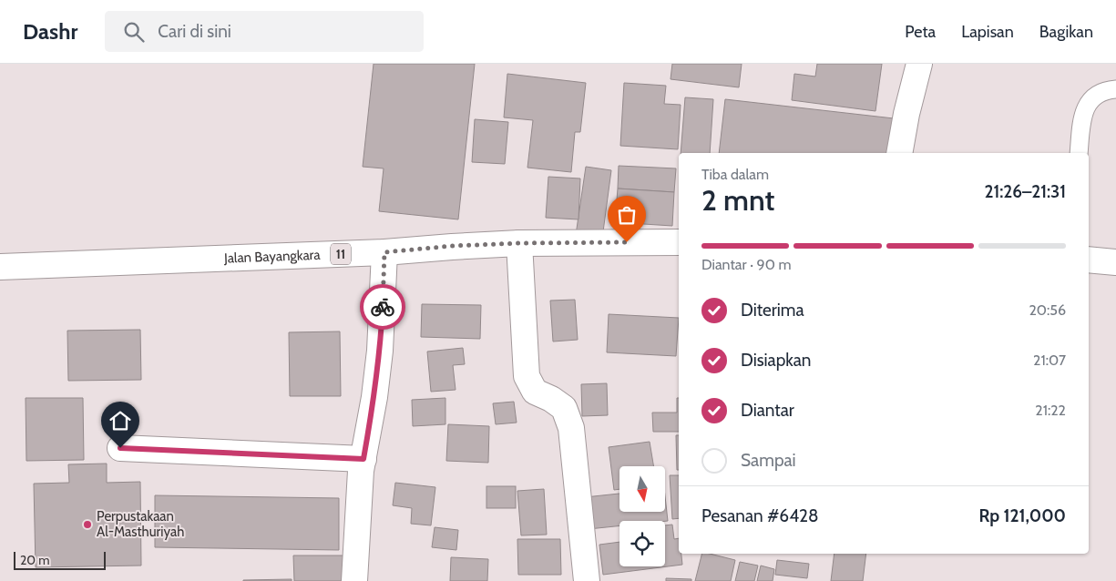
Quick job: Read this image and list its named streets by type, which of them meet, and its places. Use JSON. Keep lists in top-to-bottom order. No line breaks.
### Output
{"streets":{"main road":["11","Jalan Bayangkara"]},"places":["Perpustakaan Al-Masthuriyah"],"scale_bar":"20 m","north":"bottom","page":{"header":"Dashr","search":"Cari di sini","nav":["Peta","Lapisan","Bagikan"],"heading":["2 mnt","Tiba dalam","21:26–21:31"],"panel":["Pesanan #6428","Rp 121,000"],"bar":"Diantar · 90 m","list":[["Diterima","20:56"],["Disiapkan","21:07"],["Diantar","21:22"],"Sampai"],"scale":"20 m"}}
